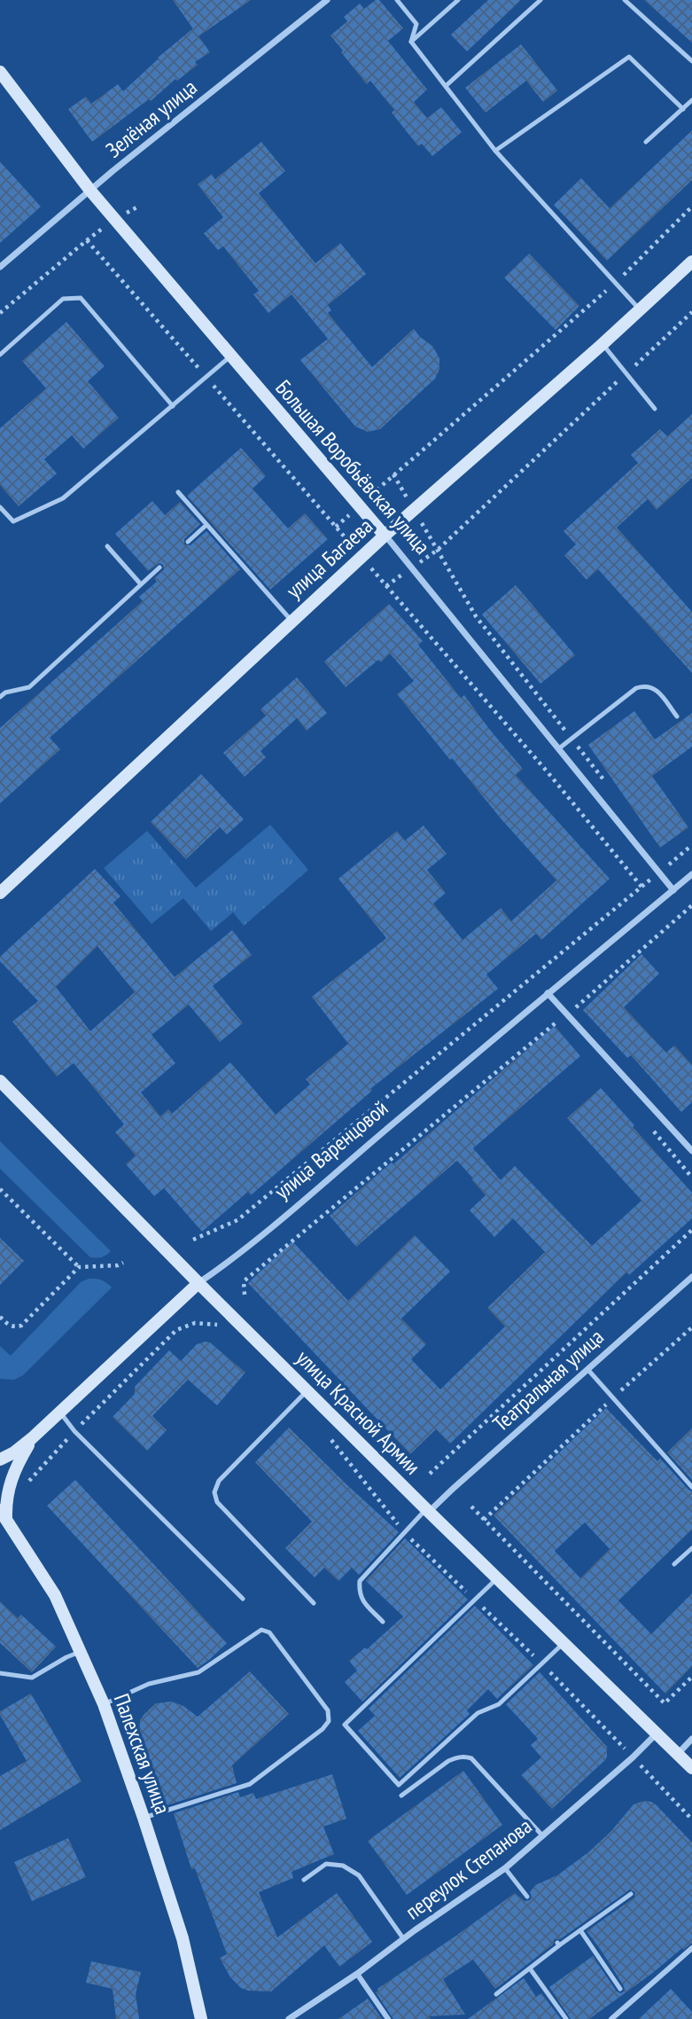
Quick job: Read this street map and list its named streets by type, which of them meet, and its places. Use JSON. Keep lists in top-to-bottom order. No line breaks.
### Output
{"streets":{"main road":["Большая Воробьёвская улица","улица Багаева","улица Варенцовой","улица Красной Армии","Палехская улица"],"street":["Зелёная улица","Театральная улица","переулок Степанова"]},"crossings":[["Зелёная улица","Большая Воробьёвская улица"],["Большая Воробьёвская улица","улица Багаева"],["Большая Воробьёвская улица","улица Варенцовой"],["улица Варенцовой","улица Красной Армии"],["улица Варенцовой","Палехская улица"],["Театральная улица","улица Красной Армии"],["улица Красной Армии","переулок Степанова"]]}
